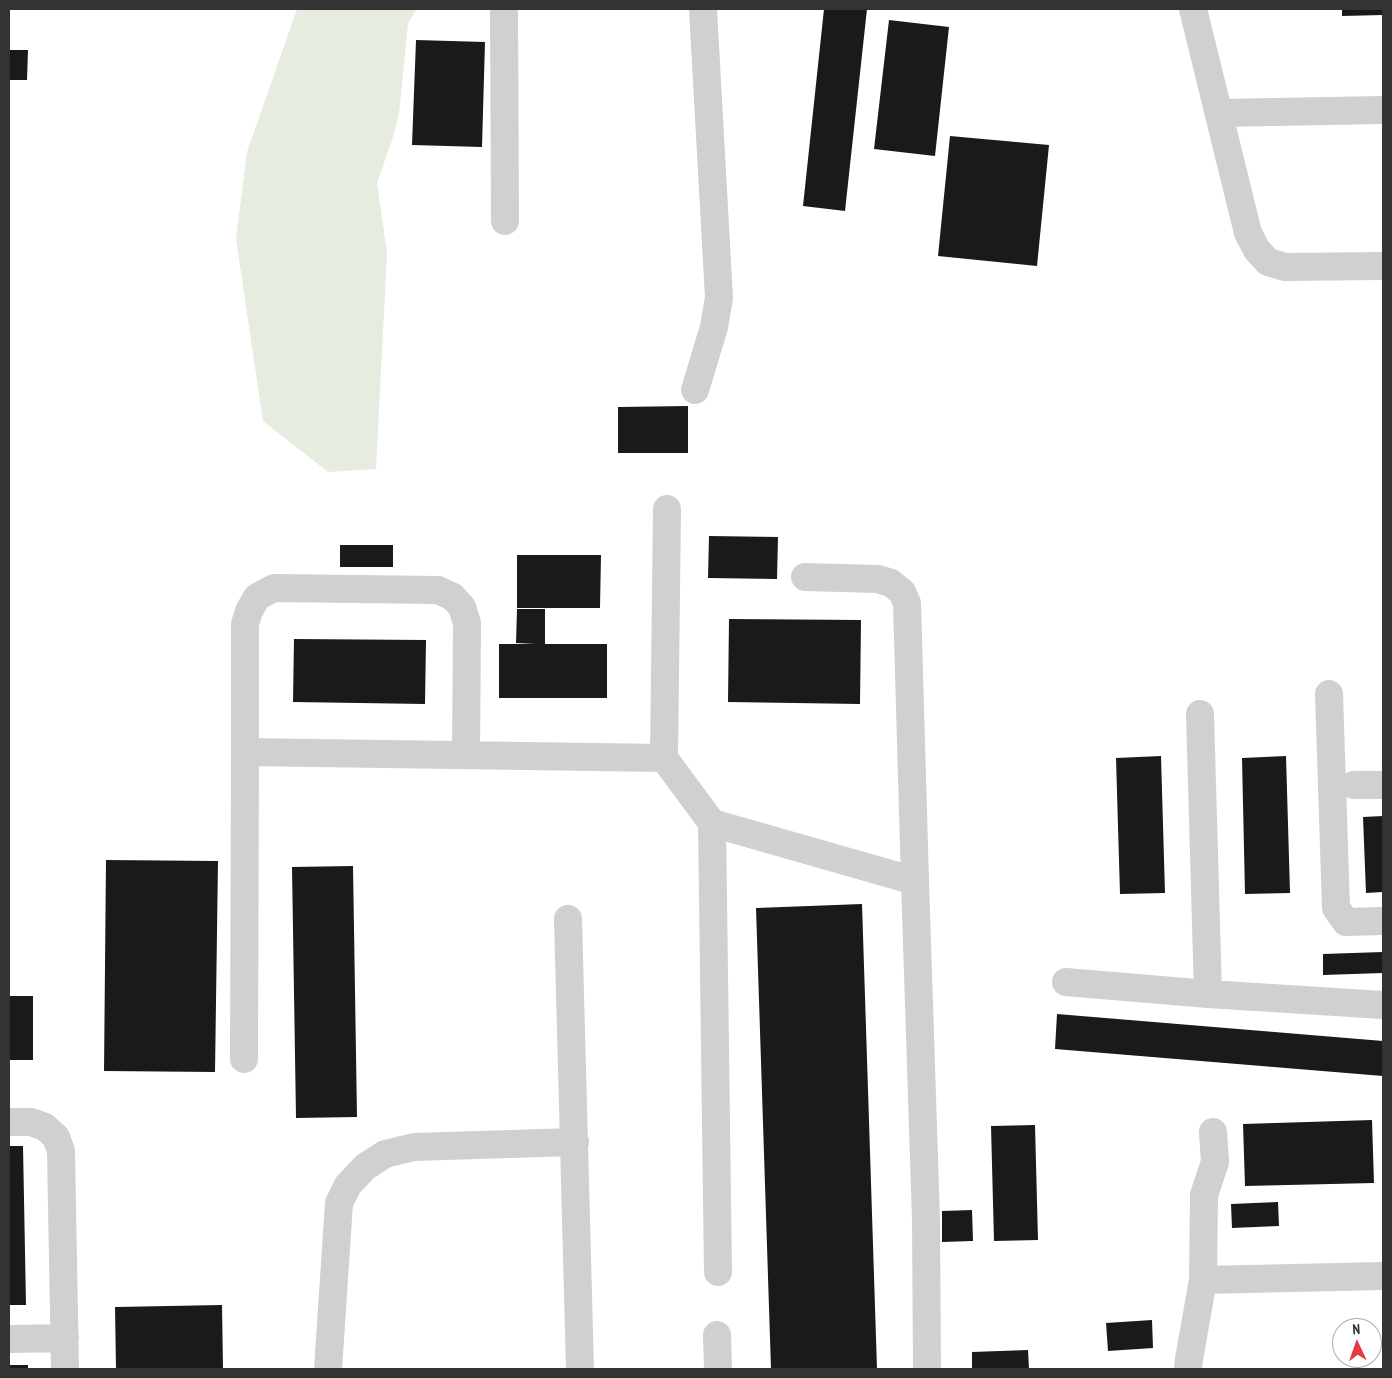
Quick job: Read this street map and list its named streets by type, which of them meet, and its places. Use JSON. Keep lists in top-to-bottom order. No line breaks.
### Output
{"north":"top"}
